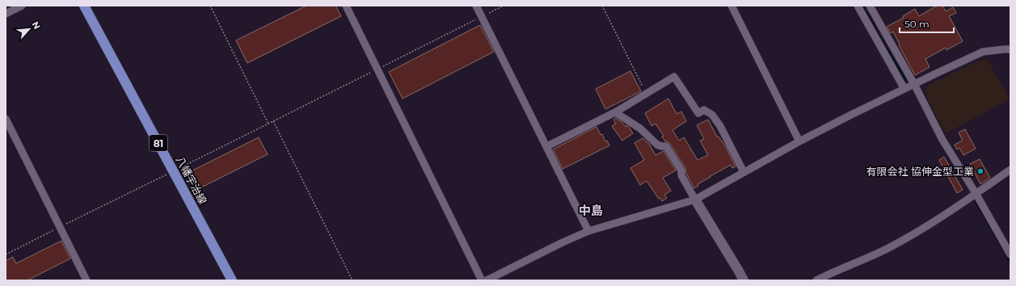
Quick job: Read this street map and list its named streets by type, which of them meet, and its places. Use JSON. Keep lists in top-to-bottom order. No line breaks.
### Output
{"streets":{"main road":["81","八幡宇治線"]},"districts":["中島"],"places":["有限会社 協伸金型工業"],"scale_bar":"50 m","north":"top right"}
